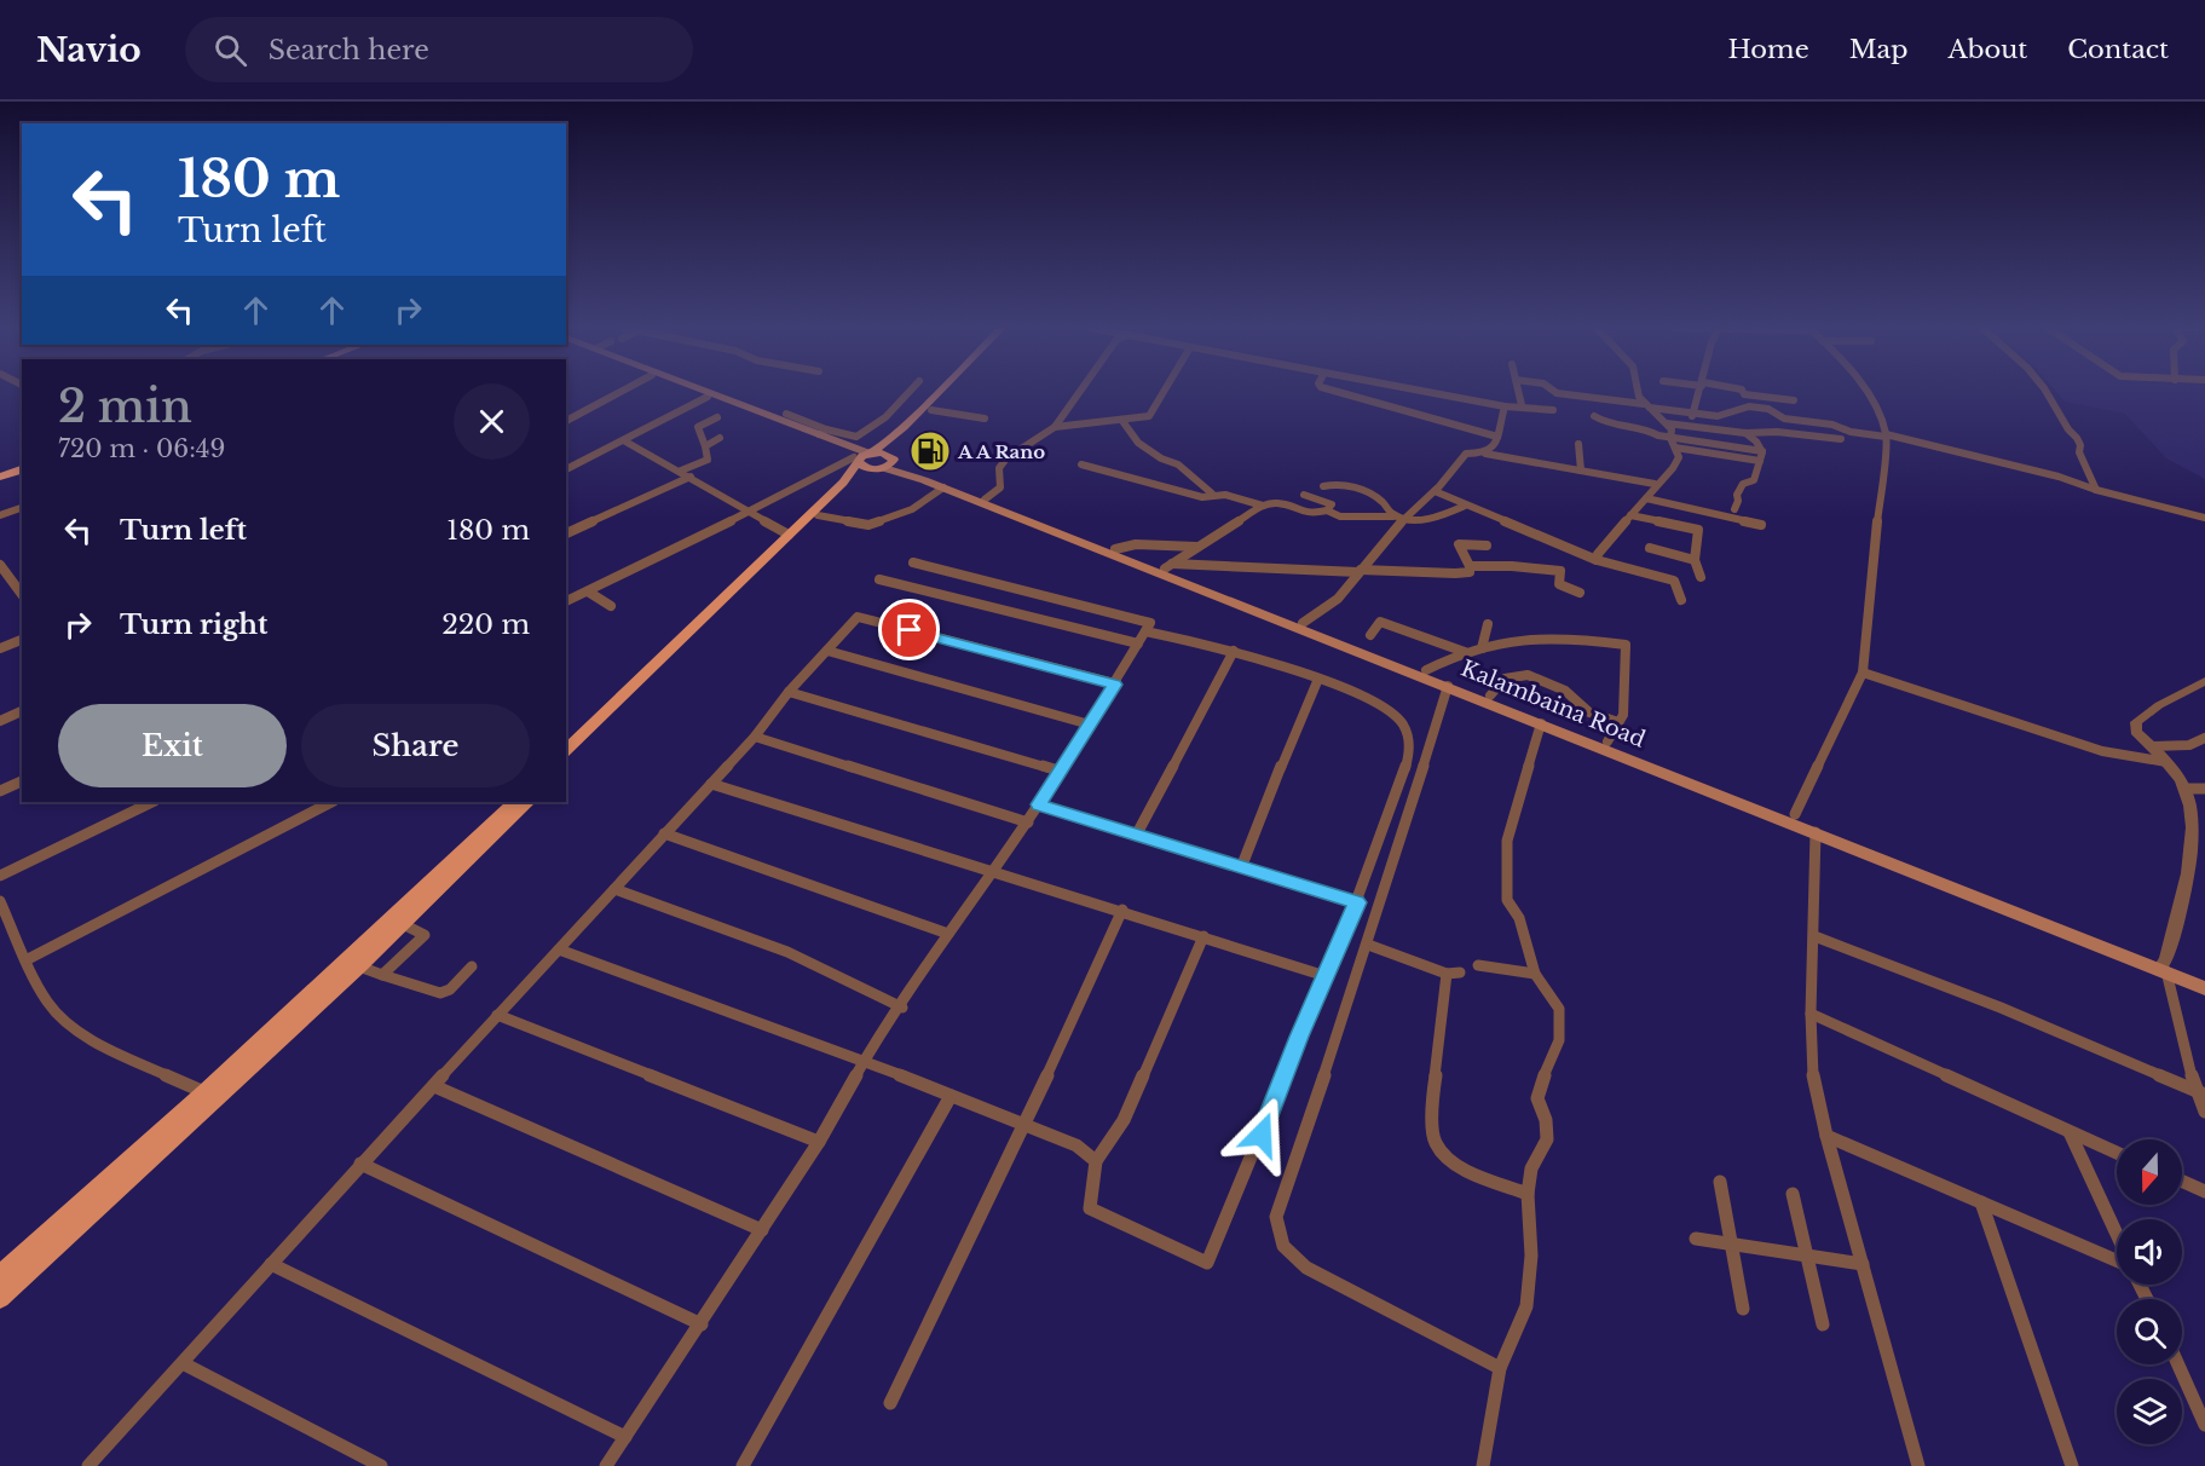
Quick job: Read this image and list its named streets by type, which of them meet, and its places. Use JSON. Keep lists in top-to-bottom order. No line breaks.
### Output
{"streets":{"main road":["Kalambaina Road"]},"places":{"fuel station":["A A Rano"]},"north":"bottom","page":{"header":"Navio","search":"Search here","nav":["Home","Map","About","Contact"],"turn":["180 m","Turn left"],"heading":["2 min","720 m · 06:49"],"list":[{"name":"Turn left","value":"180 m"},{"name":"Turn right","value":"220 m"}],"buttons":["Exit","Share"]}}
